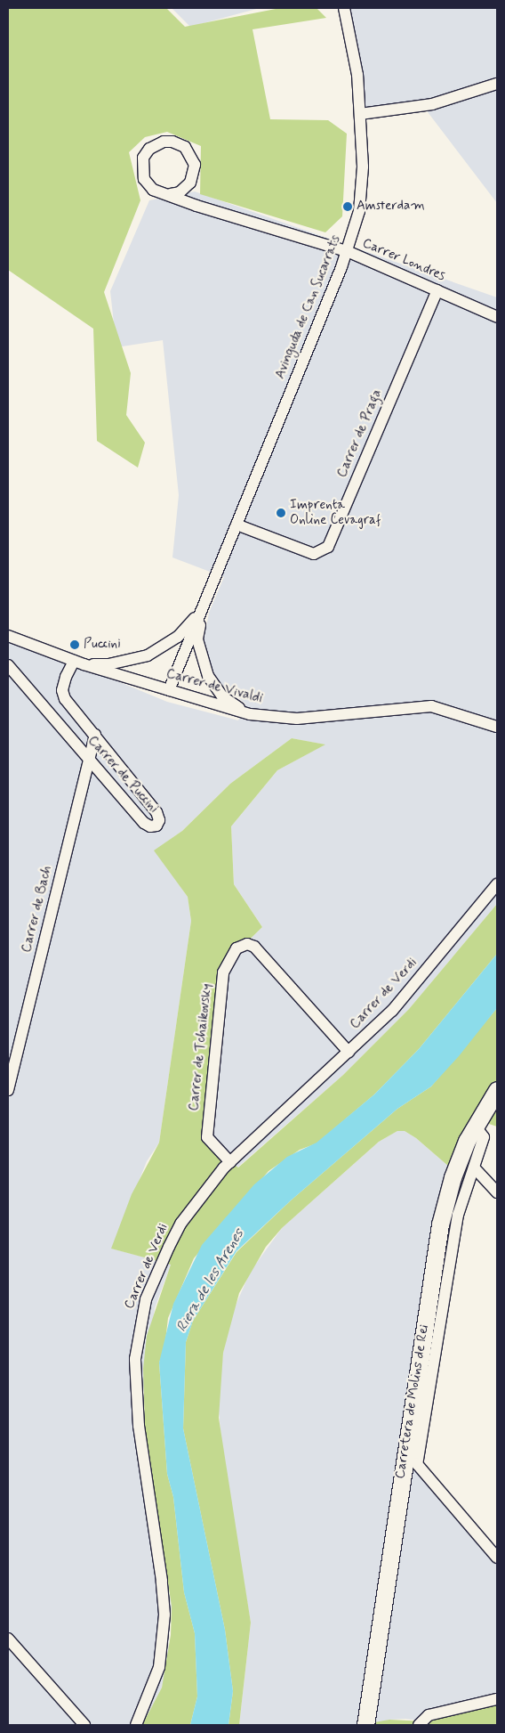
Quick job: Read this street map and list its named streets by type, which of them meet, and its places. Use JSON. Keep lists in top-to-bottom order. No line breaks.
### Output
{"streets":{"main road":["Carretera de Molins de Rei"],"street":["Carrer Londres","Avinguda de Can Sucarrats","Carrer de Praga","Carrer de Vivaldi","Carrer de Puccini","Carrer de Bach","Carrer de Verdi","Carrer de Tchaikovsky"]},"crossings":[["Carrer Londres","Avinguda de Can Sucarrats"],["Carrer Londres","Carrer de Praga"],["Avinguda de Can Sucarrats","Carrer de Praga"],["Avinguda de Can Sucarrats","Carrer de Vivaldi"],["Avinguda de Can Sucarrats","Carrer de Puccini"],["Carrer de Vivaldi","Carrer de Puccini"],["Carrer de Puccini","Carrer de Bach"],["Carrer de Verdi","Carrer de Tchaikovsky"]],"water":["Riera de les Arenes"],"places":["Amsterdam","Imprenta Online Cevagraf","Puccini"]}
